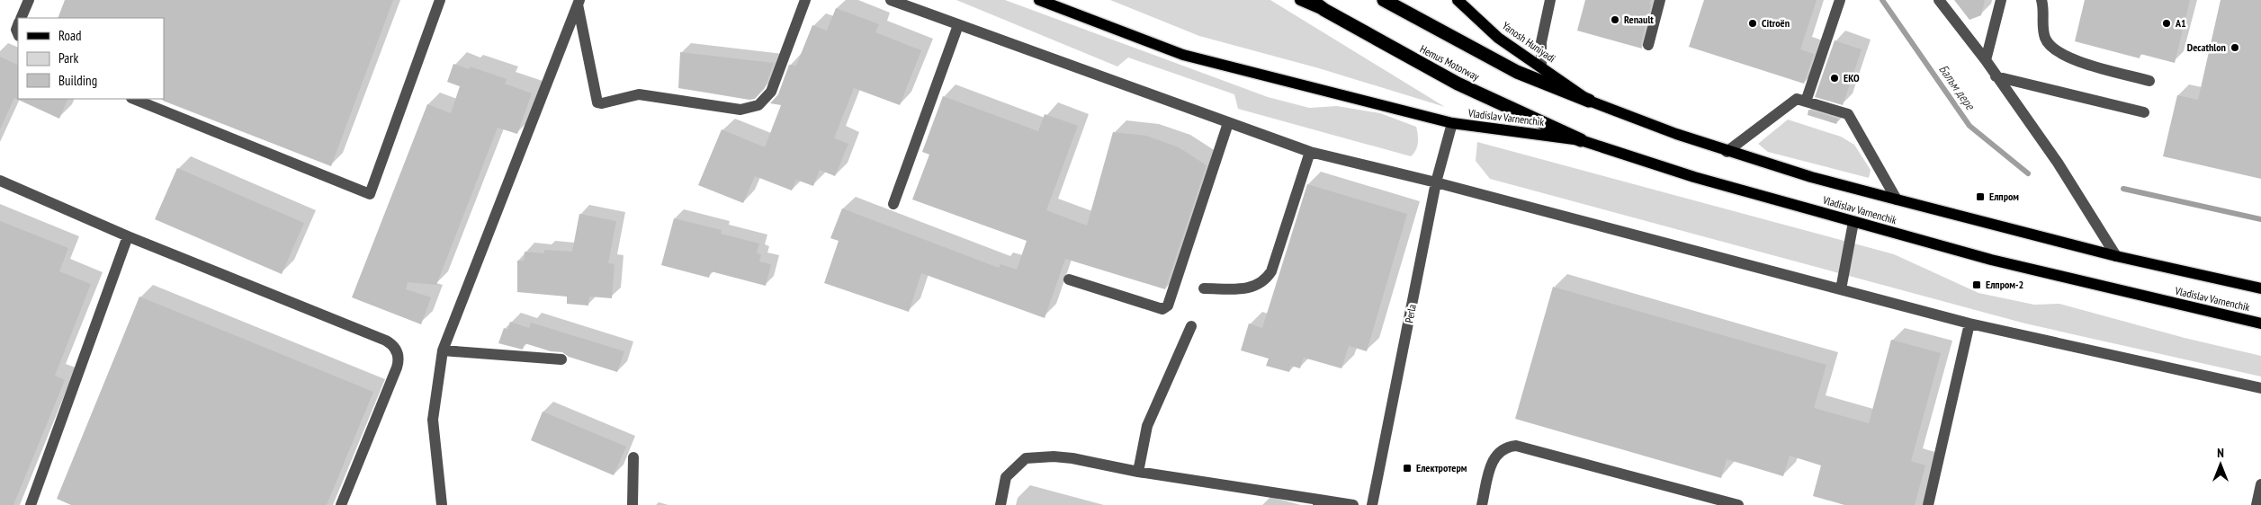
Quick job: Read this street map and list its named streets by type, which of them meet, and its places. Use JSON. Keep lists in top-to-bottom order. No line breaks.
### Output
{"streets":{"highway":["Hemus Motorway"],"main road":["Yanosh Huniyadi","Vladislav Varnenchik"],"street":["Perla"]},"crossings":[["Yanosh Huniyadi","Hemus Motorway"],["Yanosh Huniyadi","Vladislav Varnenchik"],["Hemus Motorway","Vladislav Varnenchik"],["Vladislav Varnenchik","Perla"]],"water":["Балъм дере"],"places":{"other":["Renault","Citroën","A1","Decathlon","EKO"],"transit":["Елпром","Елпром-2","Електротерм"]},"legend":["Road","Park","Building"],"north":"top"}
